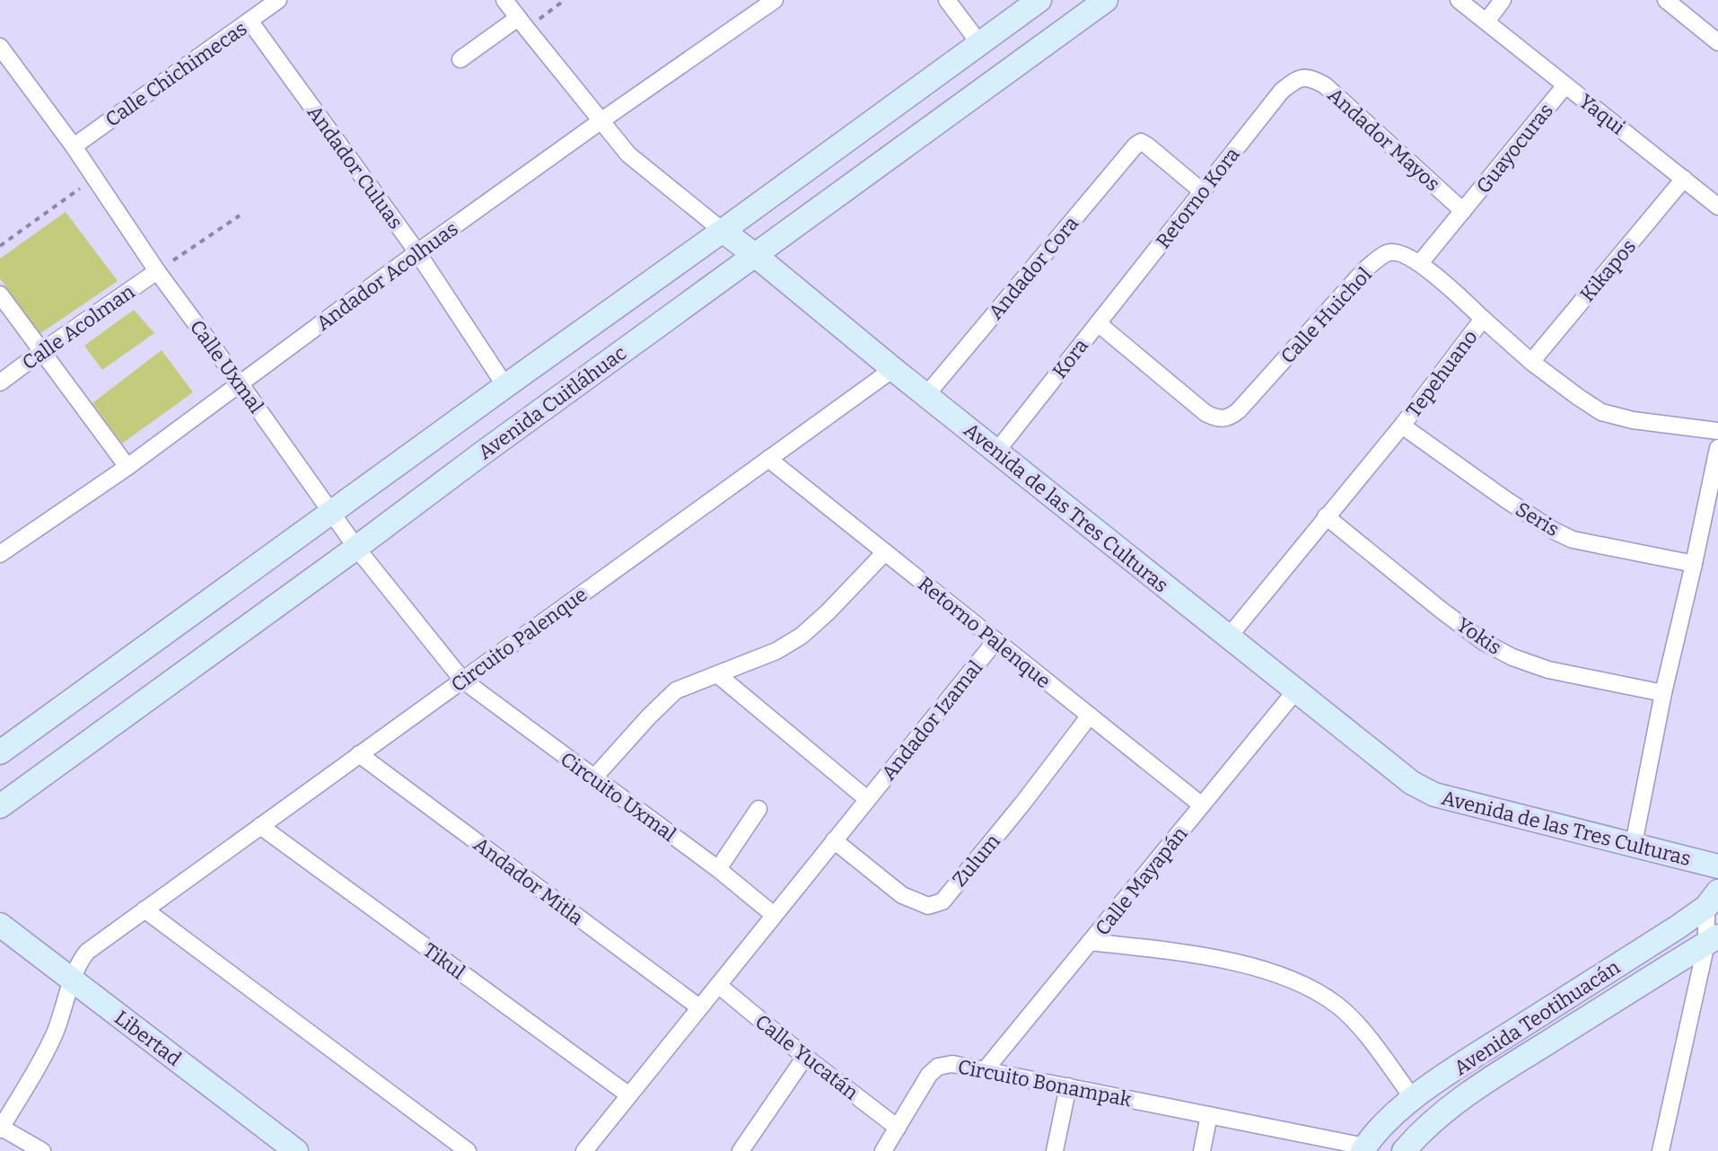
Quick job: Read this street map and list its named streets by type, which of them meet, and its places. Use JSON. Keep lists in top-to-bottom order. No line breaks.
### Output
{"streets":{"main road":["Avenida Cuitláhuac","Avenida de las Tres Culturas","Avenida Teotihuacán","Libertad"],"street":["Calle Chichimecas","Yaqui","Andador Mayos","Guayocuras","Andador Culuas","Retorno Kora","Andador Cora","Kikapos","Andador Acolhuas","Calle Huichol","Calle Acolman","Kora","Calle Uxmal","Tepehuano","Seris","Retorno Palenque","Yokis","Circuito Palenque","Andador Izamal","Circuito Uxmal","Zulum","Andador Mitla","Calle Mayapán","Tikul","Calle Yucatán","Circuito Bonampak"]},"crossings":[["Calle Chichimecas","Andador Culuas"],["Calle Chichimecas","Calle Uxmal"],["Yaqui","Guayocuras"],["Yaqui","Kikapos"],["Andador Mayos","Guayocuras"],["Andador Mayos","Retorno Kora"],["Andador Culuas","Andador Acolhuas"],["Andador Culuas","Avenida Cuitláhuac"],["Retorno Kora","Andador Cora"],["Retorno Kora","Kora"],["Andador Cora","Avenida de las Tres Culturas"],["Kikapos","Tepehuano"],["Andador Acolhuas","Calle Uxmal"],["Andador Acolhuas","Avenida de las Tres Culturas"],["Calle Huichol","Kora"],["Calle Acolman","Calle Uxmal"],["Kora","Avenida de las Tres Culturas"],["Calle Uxmal","Avenida Cuitláhuac"],["Calle Uxmal","Circuito Palenque"],["Calle Uxmal","Circuito Uxmal"],["Tepehuano","Avenida de las Tres Culturas"],["Tepehuano","Seris"],["Tepehuano","Yokis"],["Avenida Cuitláhuac","Avenida de las Tres Culturas"],["Avenida de las Tres Culturas","Circuito Palenque"],["Avenida de las Tres Culturas","Calle Mayapán"],["Retorno Palenque","Circuito Palenque"],["Retorno Palenque","Andador Izamal"],["Retorno Palenque","Zulum"],["Retorno Palenque","Calle Mayapán"],["Circuito Palenque","Circuito Uxmal"],["Circuito Palenque","Andador Mitla"],["Circuito Palenque","Tikul"],["Circuito Palenque","Libertad"],["Calle Mayapán","Circuito Bonampak"],["Avenida Teotihuacán","Circuito Bonampak"],["Calle Yucatán","Circuito Bonampak"]]}
